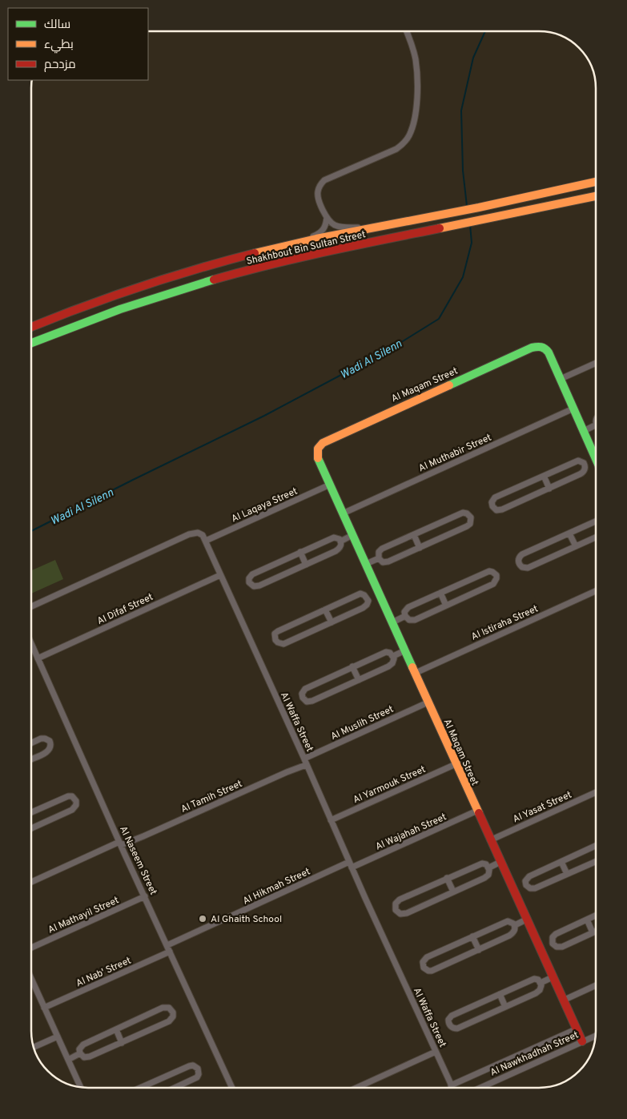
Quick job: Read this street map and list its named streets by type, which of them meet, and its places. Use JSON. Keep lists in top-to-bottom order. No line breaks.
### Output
{"streets":{"main road":["Shakhbout Bin Sultan Street","Al Maqam Street"],"street":["Al Muthabir Street","Al Laqaya Street","Al Difaf Street","Al Istiraha Street","Al Waffa Street","Al Muslih Street","Al Yarmouk Street","Al Tamih Street","Al Yasat Street","Al Wajahah Street","Al Naseem Street","Al Hikmah Street","Al Mathayil Street","Al Nab' Street","Al Nawkhadhah Street"]},"crossings":[["Al Maqam Street","Al Muthabir Street"],["Al Maqam Street","Al Laqaya Street"],["Al Maqam Street","Al Istiraha Street"],["Al Maqam Street","Al Muslih Street"],["Al Maqam Street","Al Yarmouk Street"],["Al Maqam Street","Al Yasat Street"],["Al Maqam Street","Al Wajahah Street"],["Al Maqam Street","Al Nawkhadhah Street"],["Al Laqaya Street","Al Waffa Street"],["Al Difaf Street","Al Waffa Street"],["Al Difaf Street","Al Naseem Street"],["Al Waffa Street","Al Muslih Street"],["Al Waffa Street","Al Yarmouk Street"],["Al Waffa Street","Al Tamih Street"],["Al Waffa Street","Al Wajahah Street"],["Al Waffa Street","Al Hikmah Street"],["Al Muslih Street","Al Tamih Street"],["Al Tamih Street","Al Naseem Street"],["Al Wajahah Street","Al Hikmah Street"],["Al Naseem Street","Al Hikmah Street"],["Al Naseem Street","Al Mathayil Street"],["Al Naseem Street","Al Nab' Street"]],"water":["Wadi Al Silenn"],"places":["Al Ghaith School"],"legend":["سالك","بطيء","مزدحم"]}
